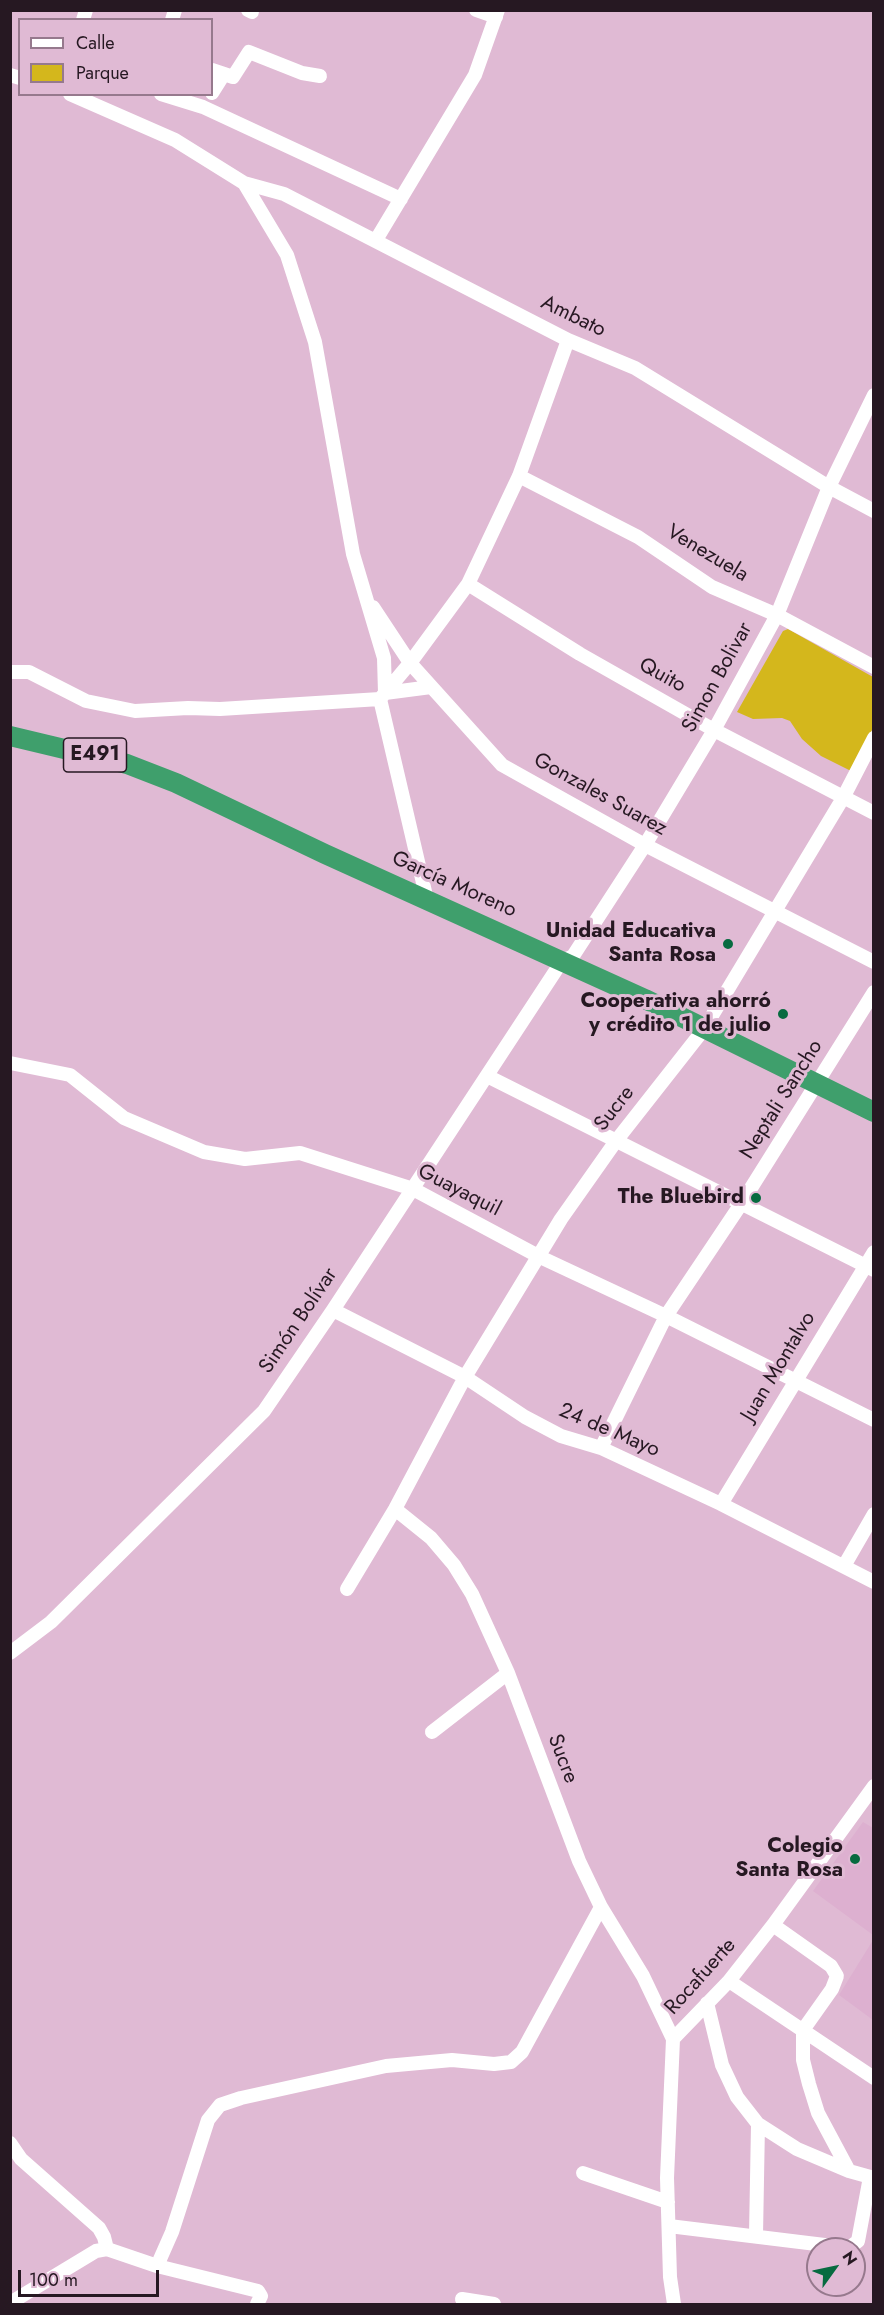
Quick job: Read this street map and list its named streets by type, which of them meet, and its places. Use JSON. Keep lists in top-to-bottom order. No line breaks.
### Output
{"streets":{"highway":["E491","García Moreno"],"street":["Ambato","Venezuela","Quito","Simon Bolivar","Gonzales Suarez","Neptali Sancho","Sucre","Guayaquil","Simón Bolívar","Juan Montalvo","24 de Mayo","Rocafuerte"]},"crossings":[["Ambato","Simon Bolivar"],["Venezuela","Simon Bolivar"],["Quito","Simon Bolivar"],["Quito","Sucre"],["Simon Bolivar","Gonzales Suarez"],["Simon Bolivar","García Moreno"],["Simon Bolivar","Simón Bolívar"],["Gonzales Suarez","Sucre"],["García Moreno","Neptali Sancho"],["García Moreno","Sucre"],["García Moreno","Simón Bolívar"],["Neptali Sancho","Guayaquil"],["Neptali Sancho","24 de Mayo"],["Sucre","Guayaquil"],["Sucre","24 de Mayo"],["Sucre","Rocafuerte"],["Guayaquil","Simón Bolívar"],["Guayaquil","Juan Montalvo"],["Simón Bolívar","24 de Mayo"],["Juan Montalvo","24 de Mayo"]],"places":["Unidad Educativa Santa Rosa","Cooperativa ahorró y crédito 1 de julio","The Bluebird","Colegio Santa Rosa"],"legend":["Calle","Parque"],"scale_bar":"100 m","north":"top right"}
